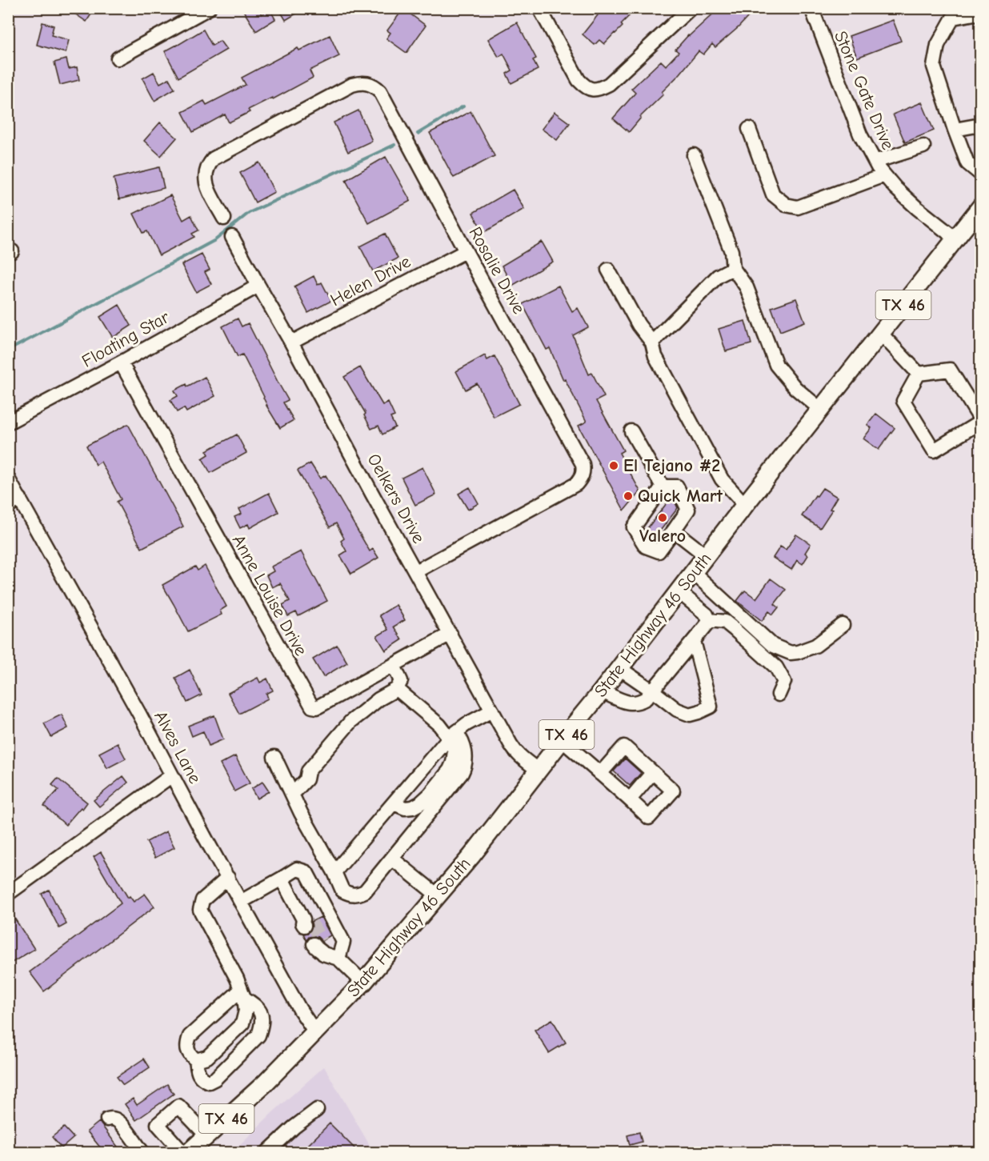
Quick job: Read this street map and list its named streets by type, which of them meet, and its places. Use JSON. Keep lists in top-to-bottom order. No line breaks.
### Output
{"streets":{"main road":["TX 46","State Highway 46 South"],"street":["Stone Gate Drive","Rosalie Drive","Helen Drive","Floating Star","Oelkers Drive","Anne Louise Drive","Alves Lane"]},"crossings":[["Stone Gate Drive","State Highway 46 South"],["Rosalie Drive","Helen Drive"],["Rosalie Drive","Oelkers Drive"],["Helen Drive","Oelkers Drive"],["Floating Star","Oelkers Drive"],["Floating Star","Anne Louise Drive"],["Oelkers Drive","Anne Louise Drive"],["Oelkers Drive","State Highway 46 South"],["State Highway 46 South","Alves Lane"]],"places":["El Tejano #2","Quick Mart","Valero"]}
